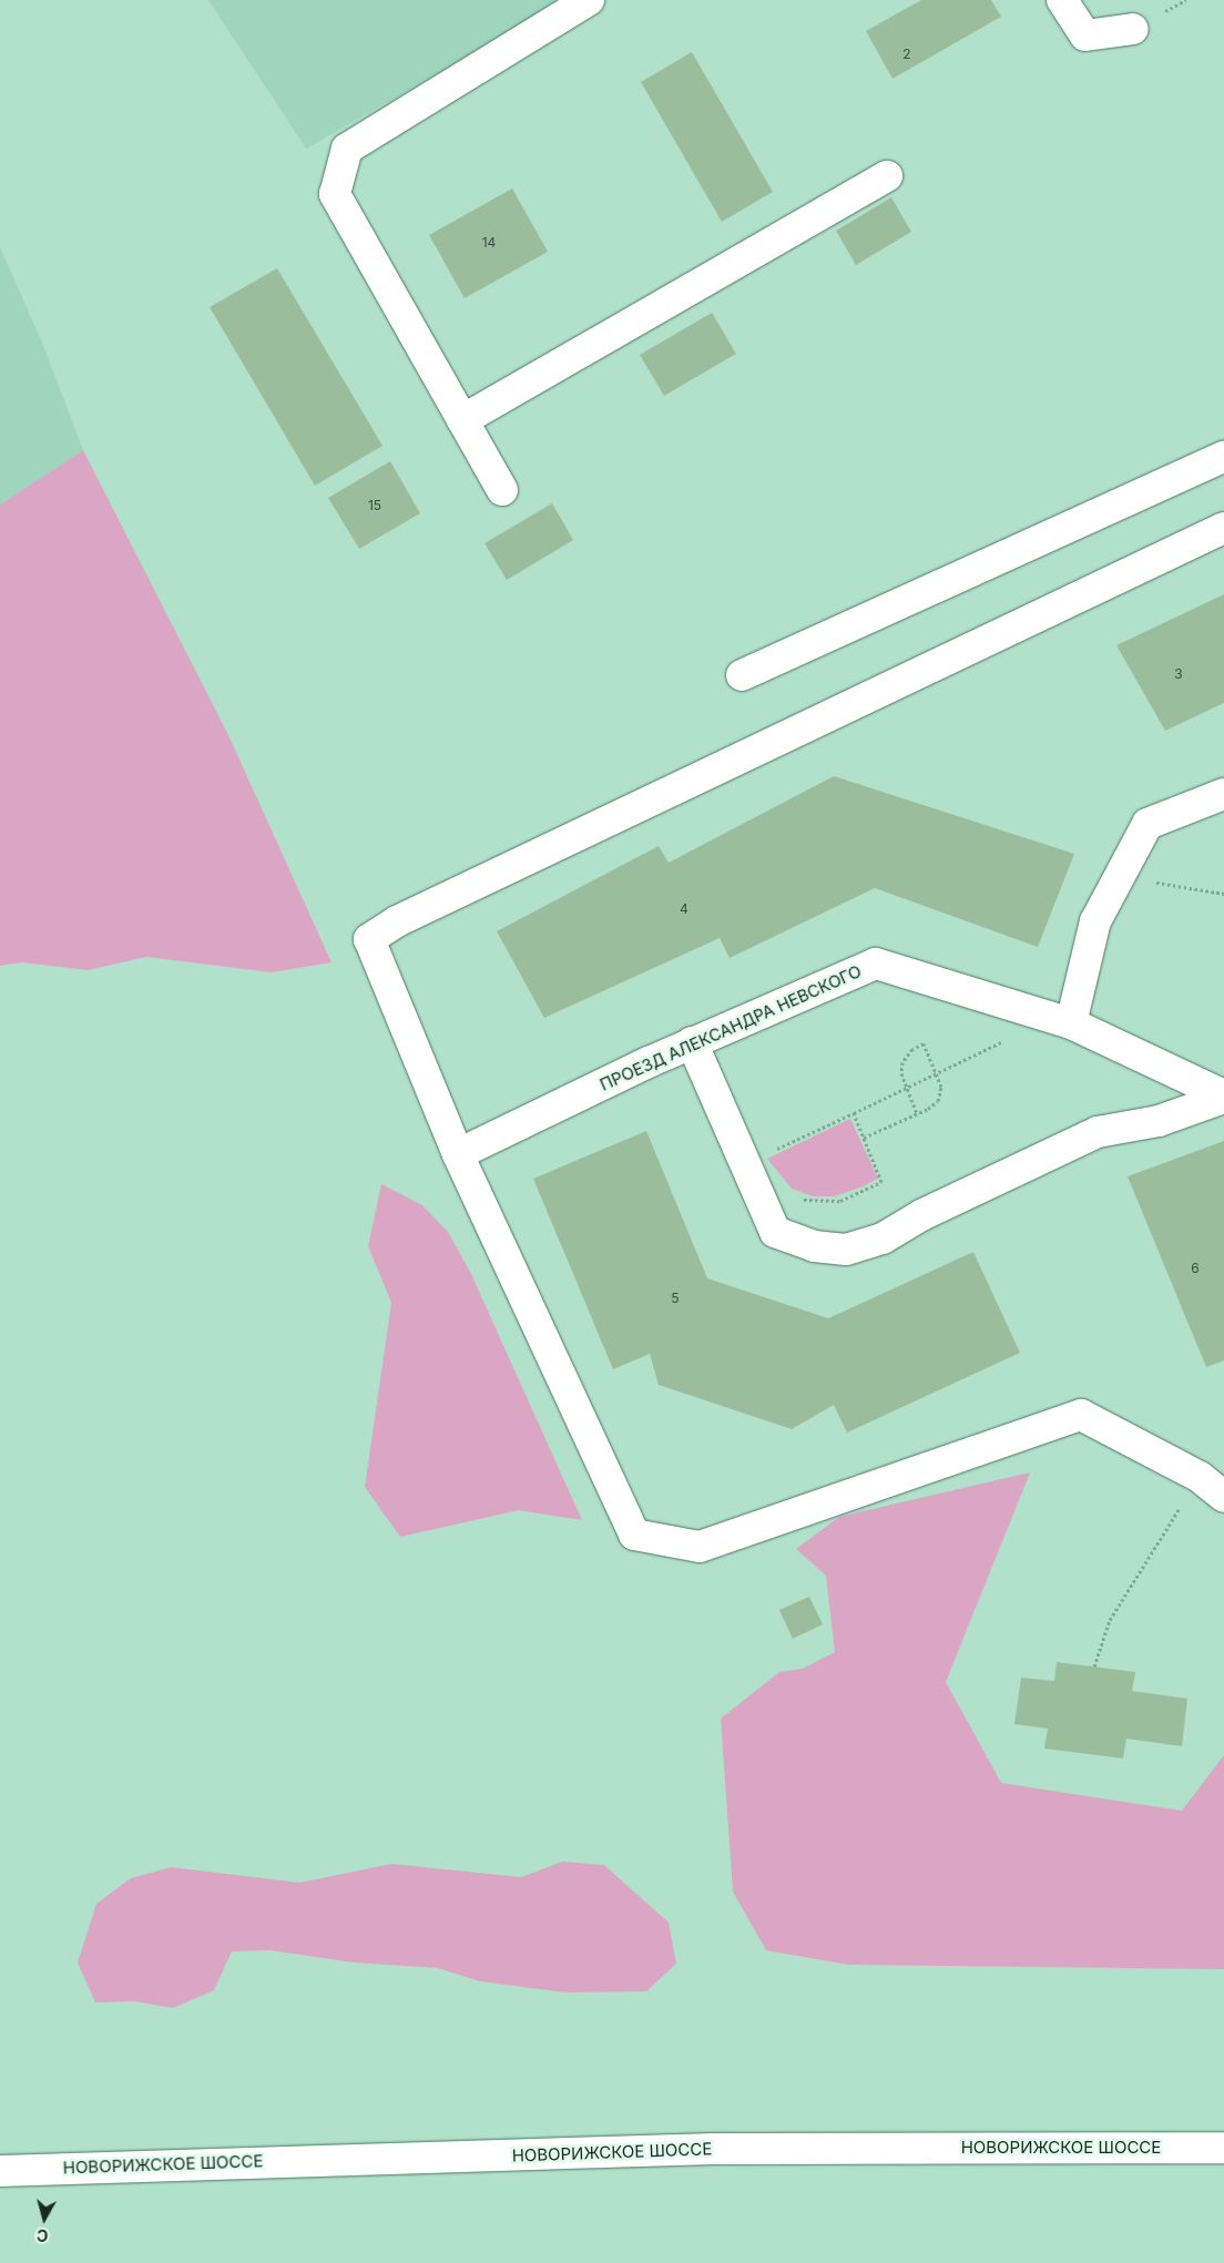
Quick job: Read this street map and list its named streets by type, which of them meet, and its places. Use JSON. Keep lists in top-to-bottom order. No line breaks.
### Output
{"streets":{"main road":["ПРОЕЗД АЛЕКСАНДРА НЕВСКОГО","НОВОРИЖСКОЕ ШОССЕ"]},"house_numbers":["2","14","15","3","4","6","5"],"north":"bottom"}
